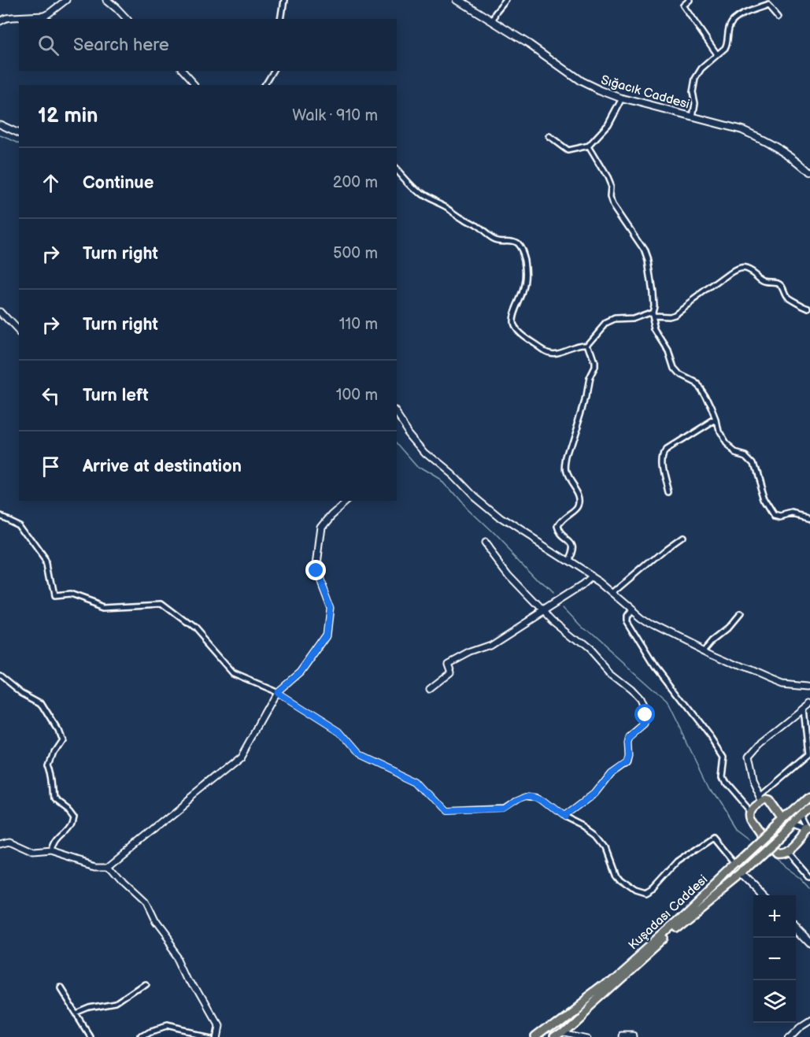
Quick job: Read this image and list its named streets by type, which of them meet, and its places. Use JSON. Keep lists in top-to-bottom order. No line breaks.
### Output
{"streets":{"main road":["Sığacık Caddesi","Kuşadası Caddesi"]},"page":{"search":"Search here","heading":["12 min","Walk · 910 m"],"list":[["Continue","200 m"],["Turn right","500 m"],["Turn right","110 m"],["Turn left","100 m"],"Arrive at destination"],"map_buttons":["+","−"]}}
